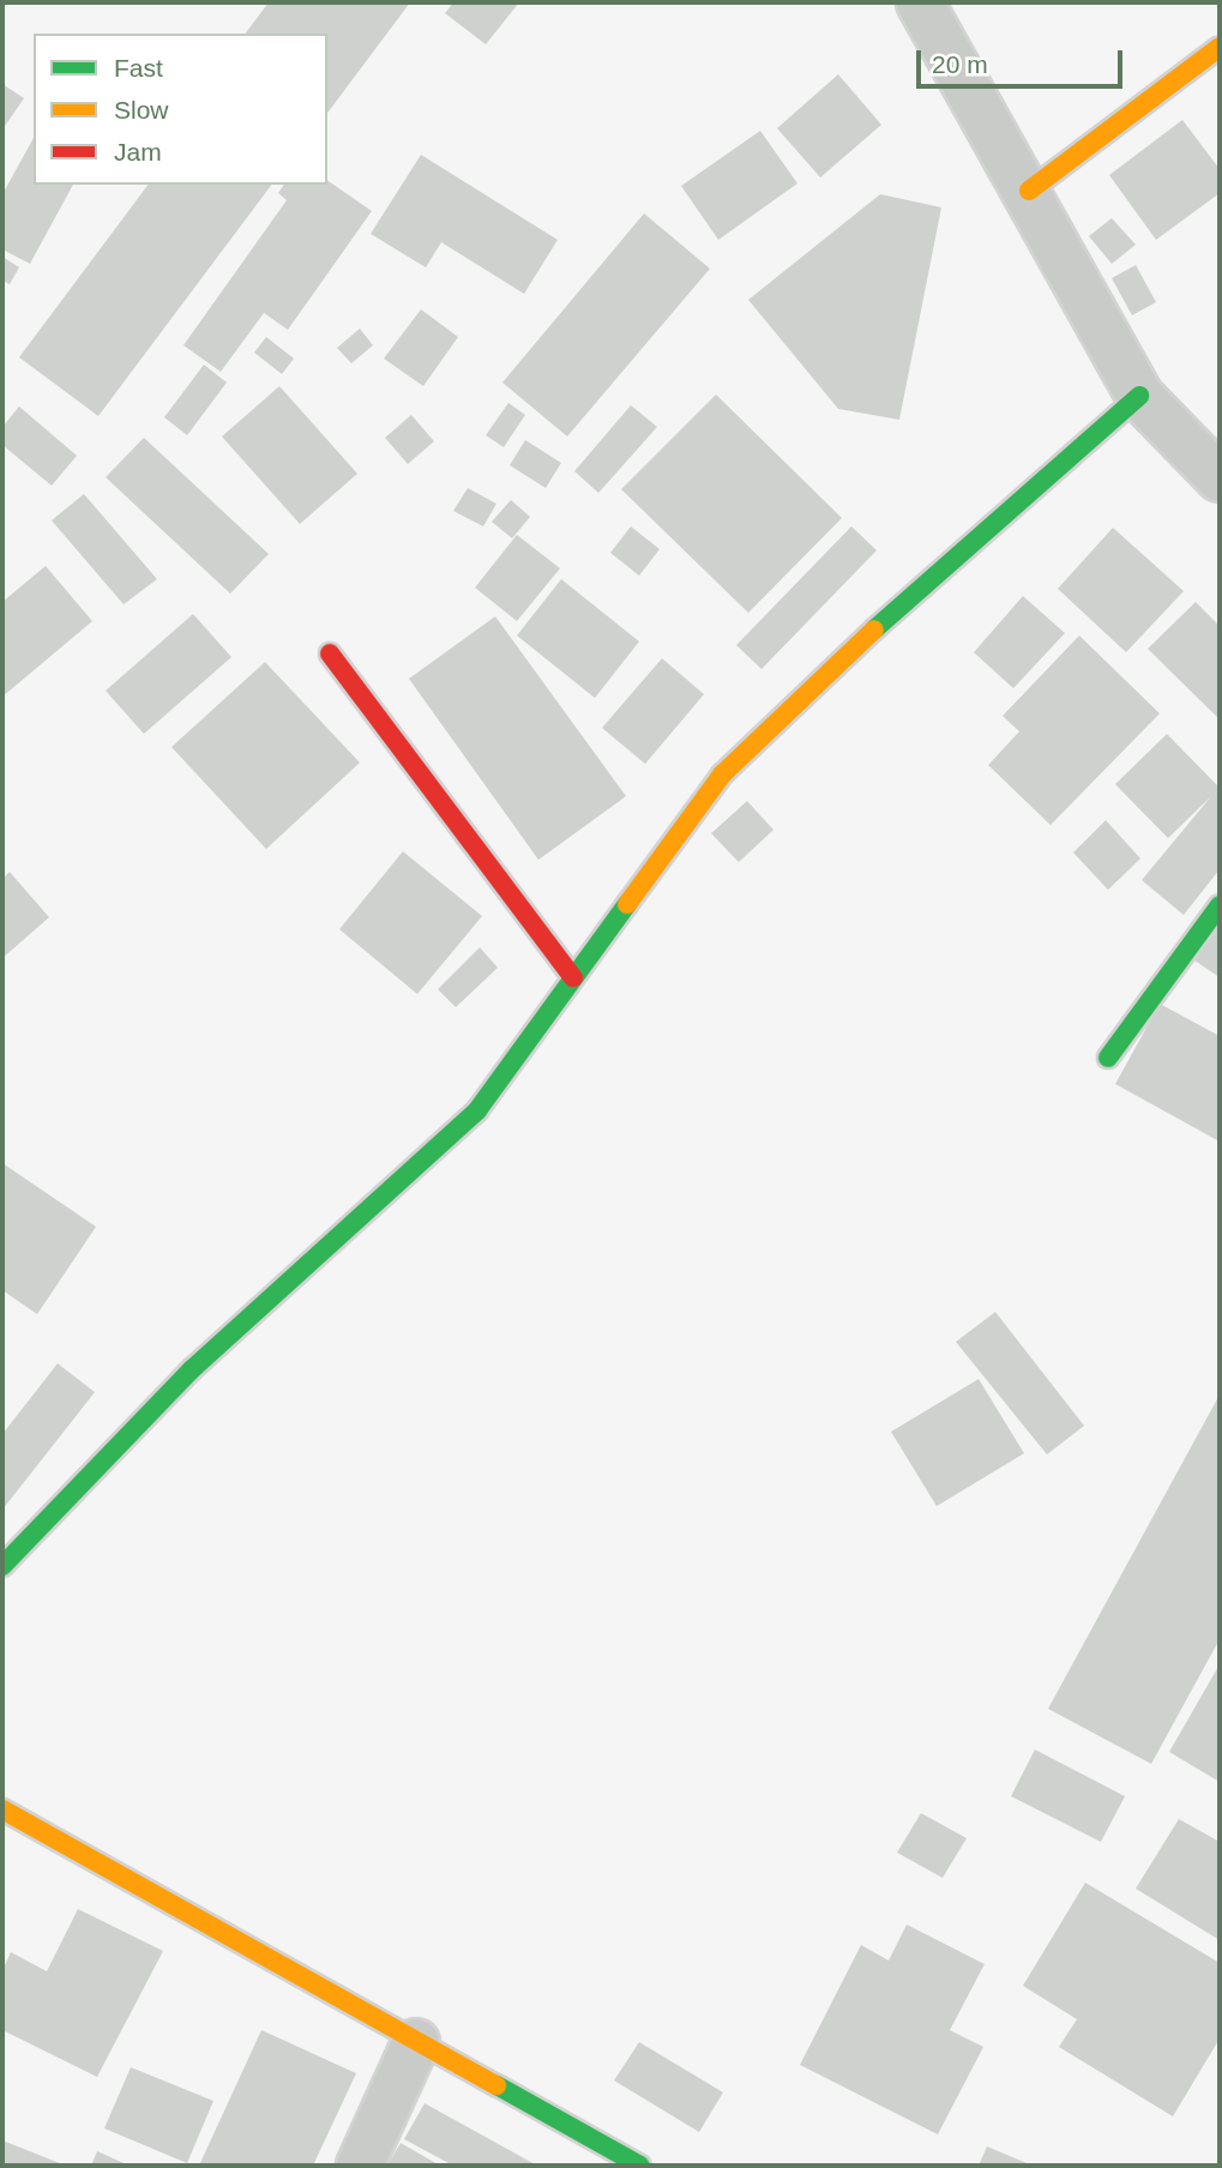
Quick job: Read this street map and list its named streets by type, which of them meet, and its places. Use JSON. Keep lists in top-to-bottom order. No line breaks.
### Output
{"legend":["Fast","Slow","Jam"],"scale_bar":"20 m"}
